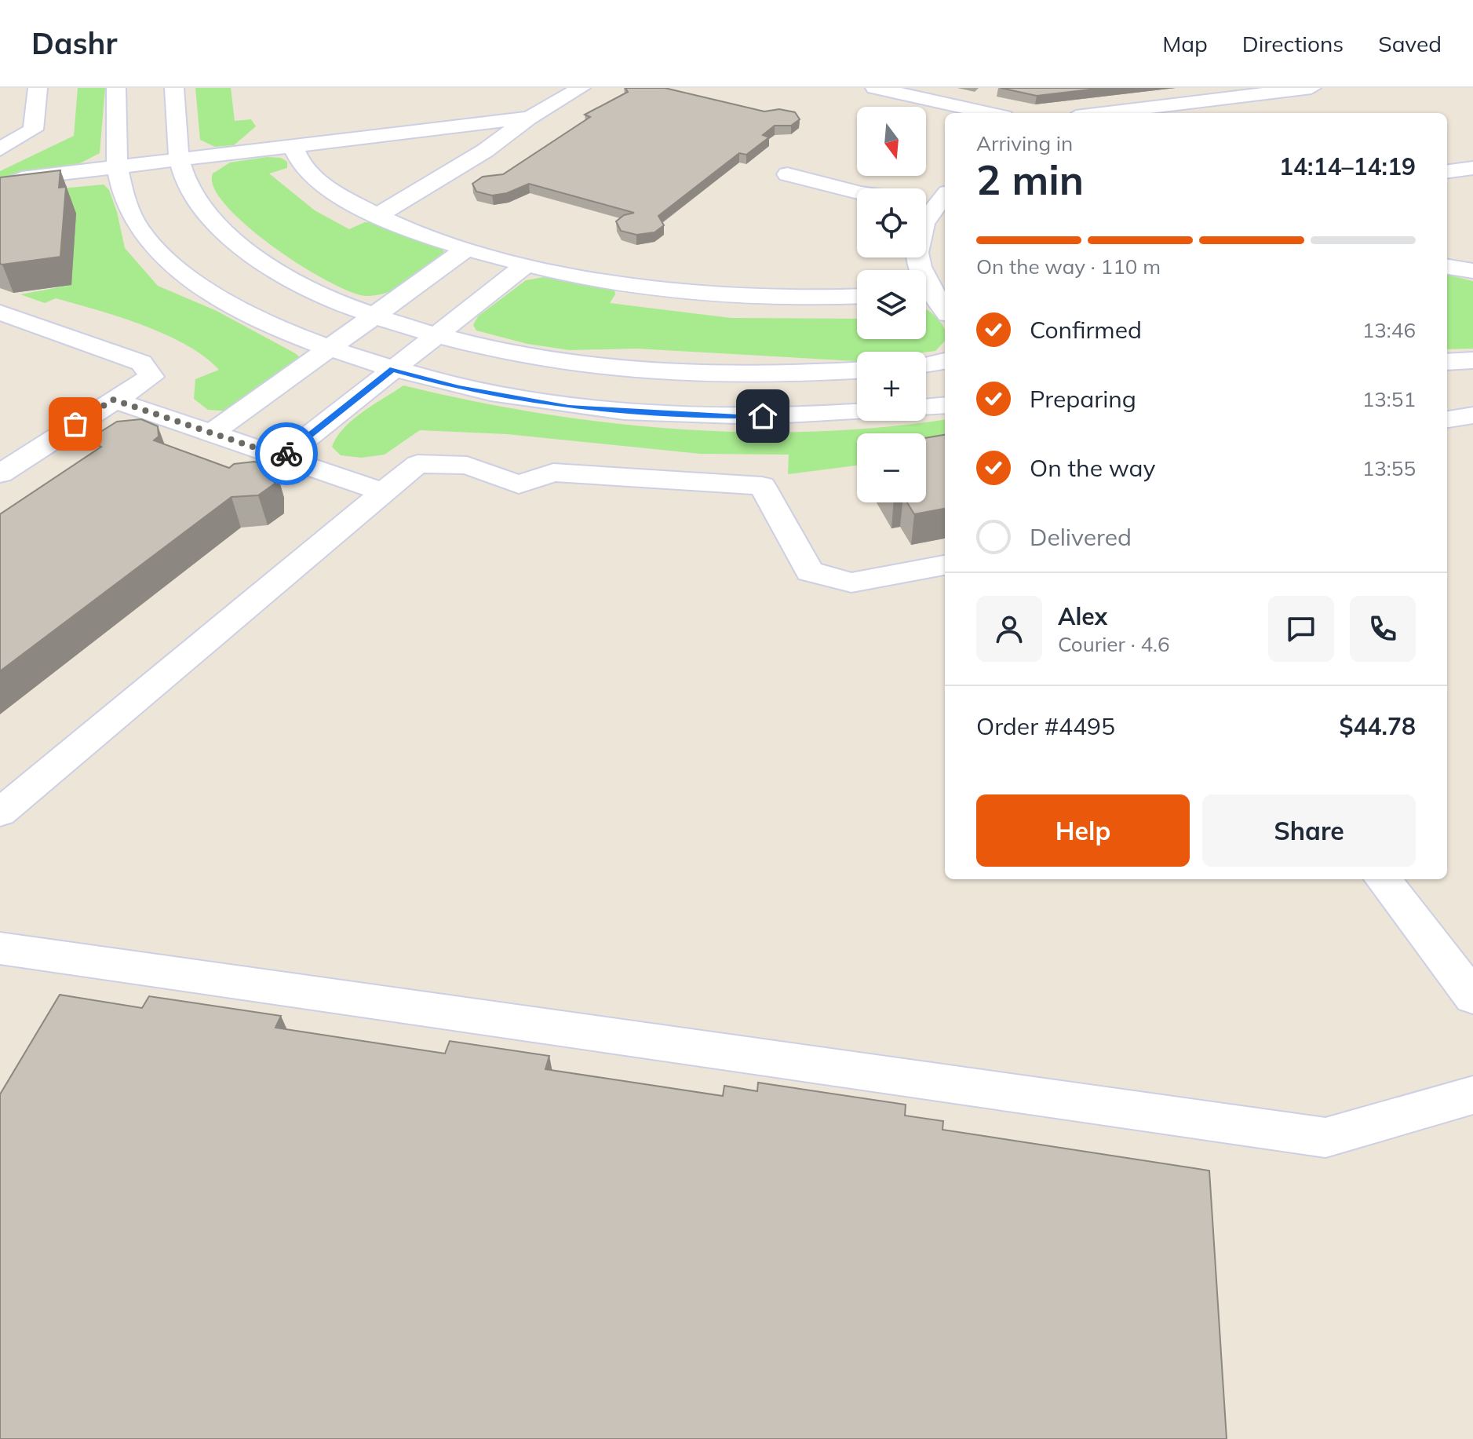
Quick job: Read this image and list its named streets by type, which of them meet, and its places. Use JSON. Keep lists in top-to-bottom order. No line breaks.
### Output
{"north":"bottom","page":{"header":"Dashr","nav":["Map","Directions","Saved"],"map_buttons":["+","−"],"heading":["2 min","Arriving in","14:14–14:19"],"panel":["Alex","Courier · 4.6","Order #4495","$44.78"],"bar":"On the way · 110 m","list":[["Confirmed","13:46"],["Preparing","13:51"],["On the way","13:55"],"Delivered"],"buttons":["Help","Share"]}}
